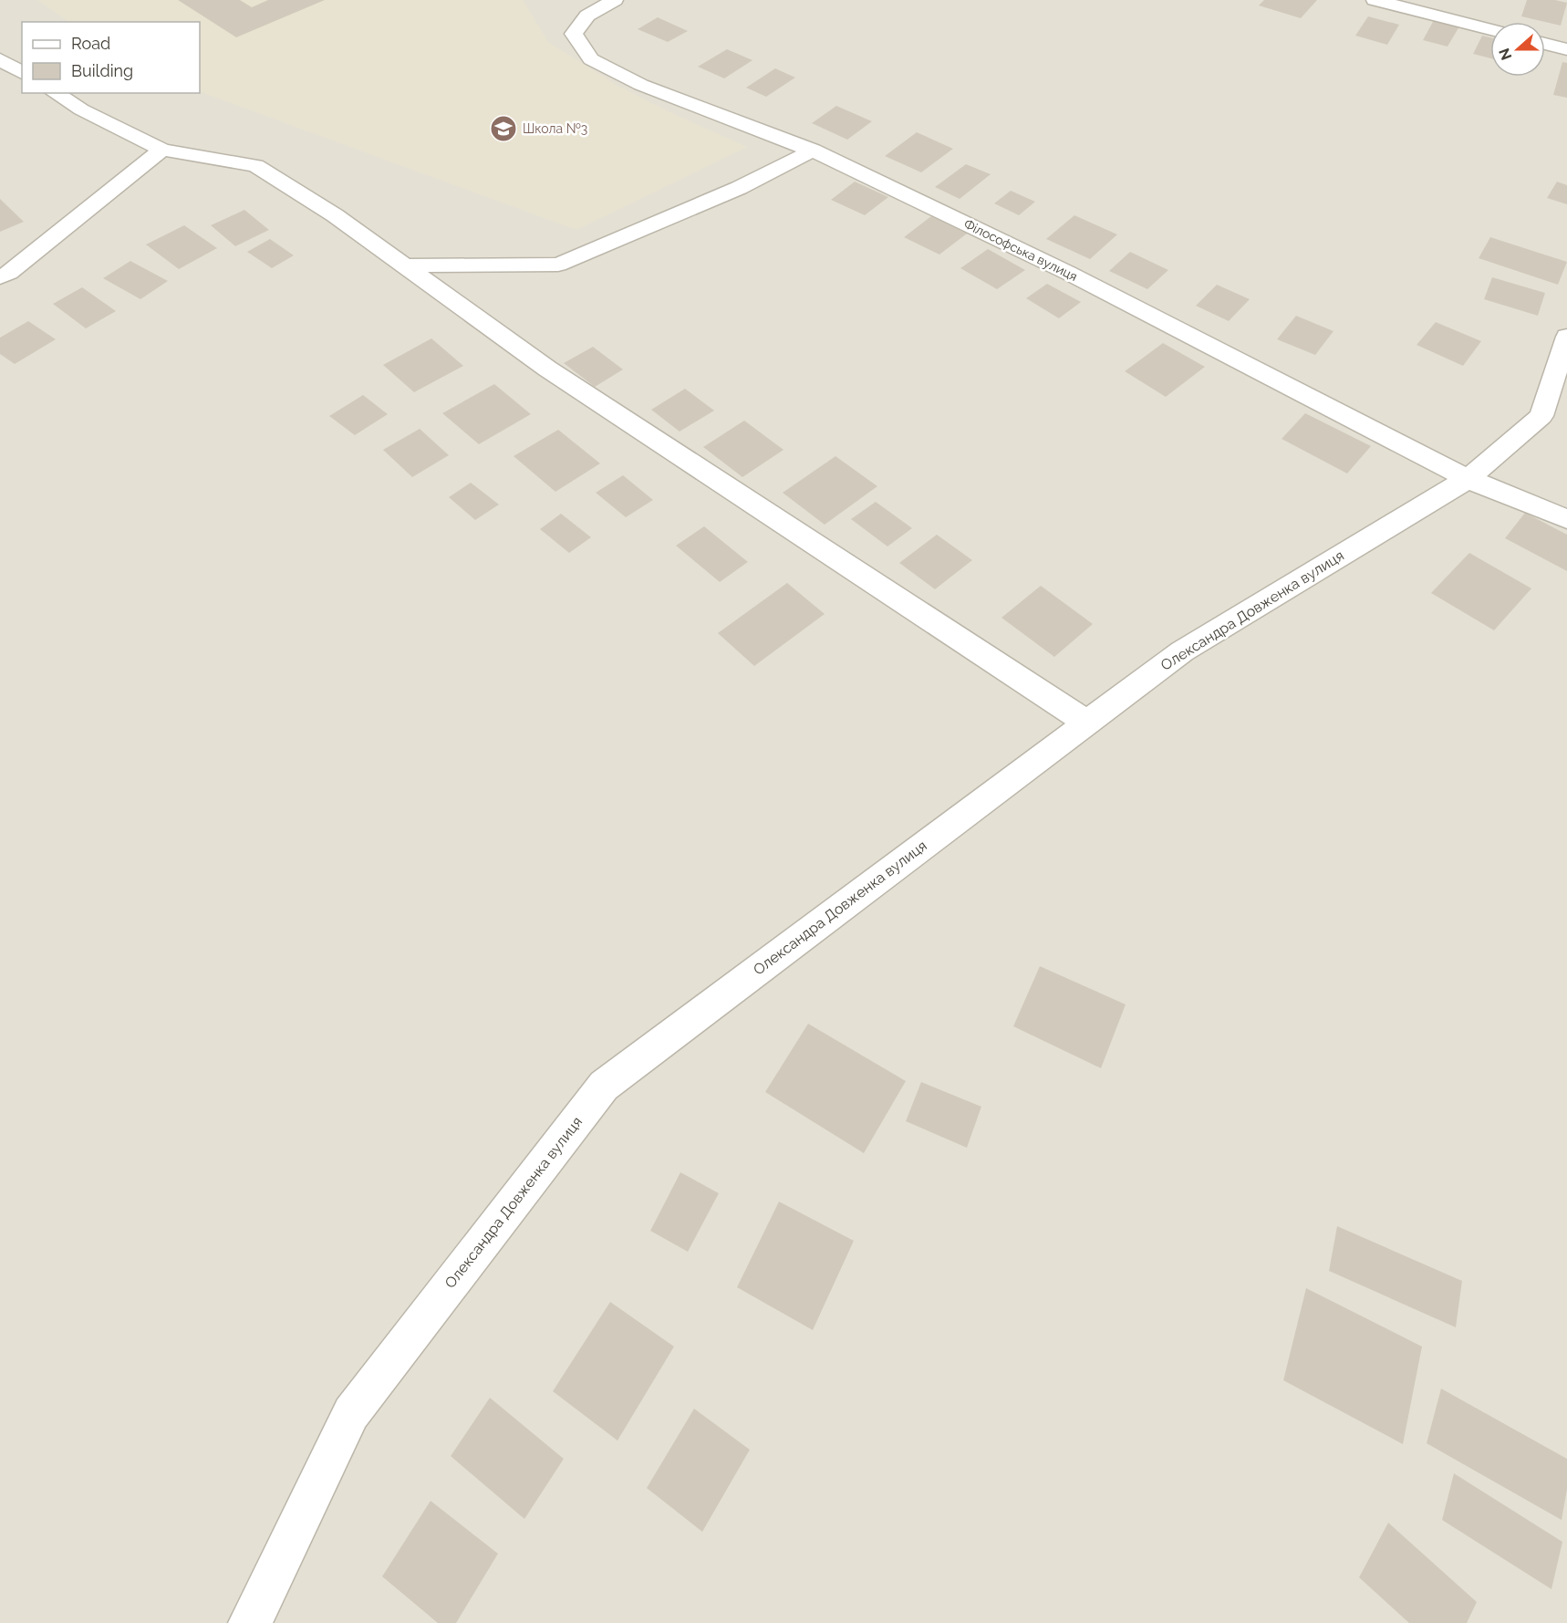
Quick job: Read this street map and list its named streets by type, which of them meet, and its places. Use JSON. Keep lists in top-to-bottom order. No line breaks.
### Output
{"streets":{"street":["Філософська вулиця","Олександра Довженка вулиця"]},"crossings":[["Філософська вулиця","Олександра Довженка вулиця"]],"places":{"school or university":["Школа №3"]},"legend":["Road","Building"],"north":"left"}
